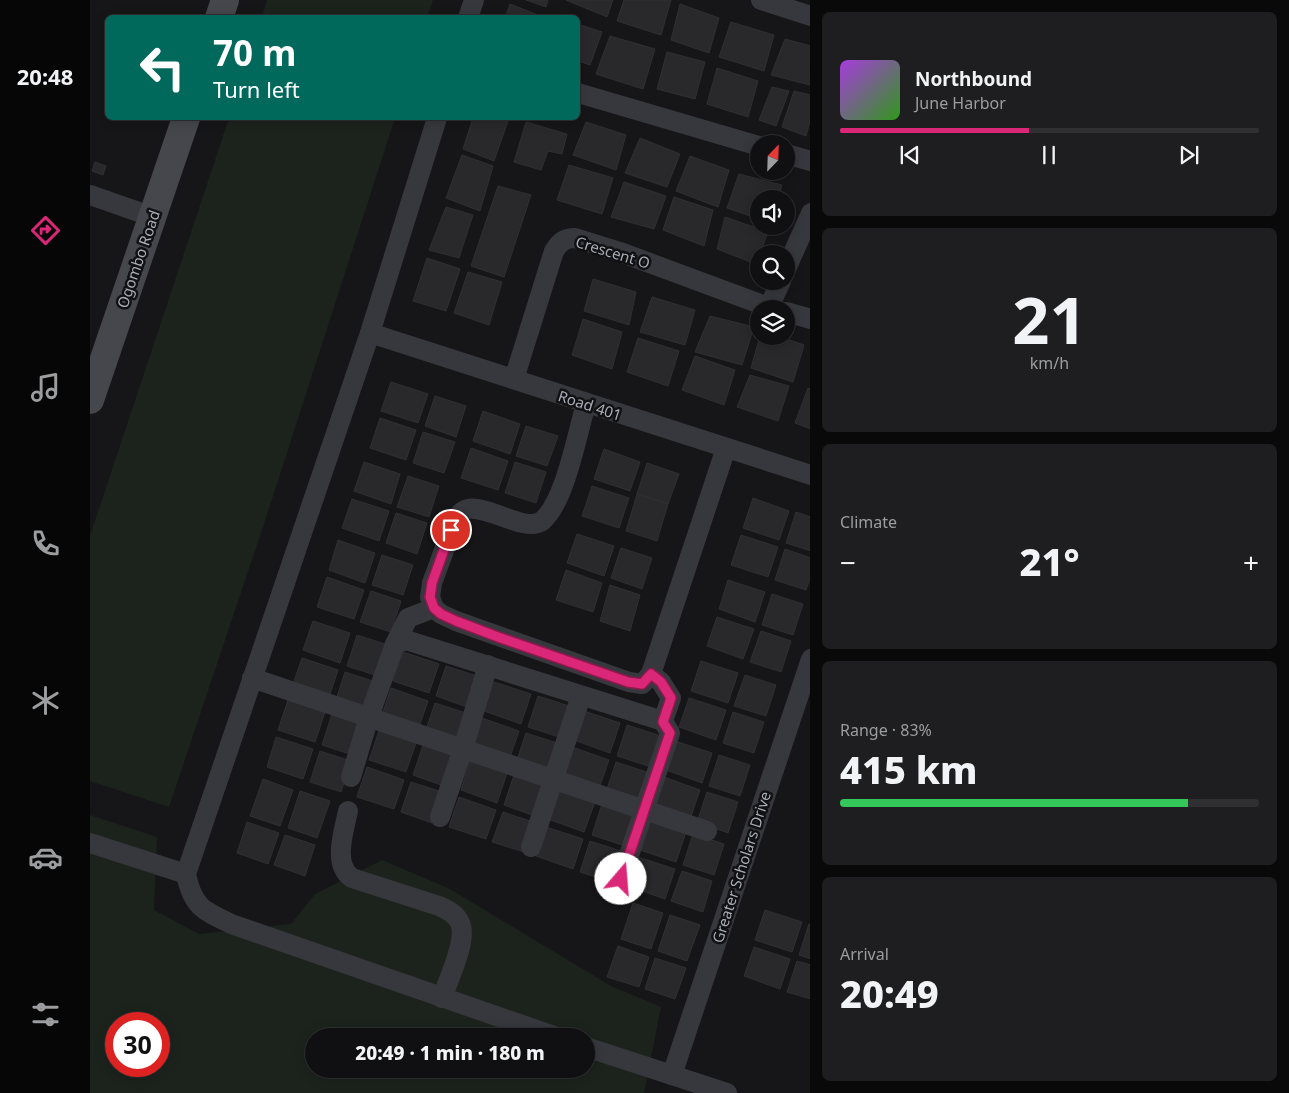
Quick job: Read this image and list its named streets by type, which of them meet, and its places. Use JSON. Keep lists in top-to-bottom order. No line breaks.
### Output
{"streets":{"main road":["Ogombo Road"],"street":["Crescent O","Road 401","Greater Scholars Drive"]},"crossings":[["Crescent O","Road 401"]],"north":"top right","page":{"tabs":"20:48","turn":["70 m","Turn left"],"song":["Northbound","June Harbor"],"tile":[["21","km/h"],"Climate",["Range · 83%","415 km"],["Arrival","20:49"]],"heat":["−","21°","+"],"limit":"30","trip":"20:49 · 1 min · 180 m"}}
